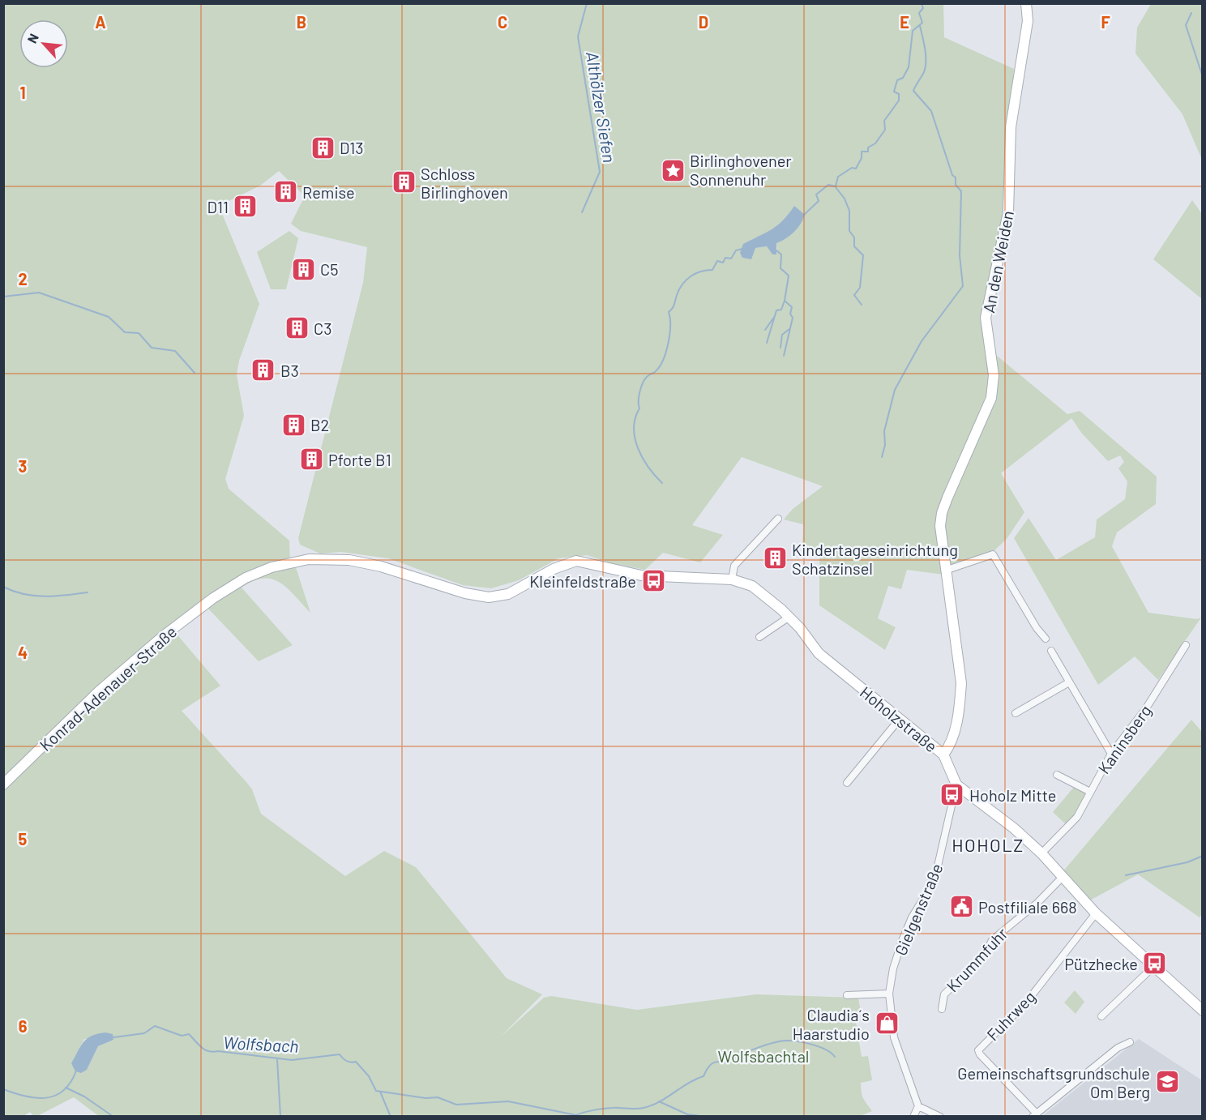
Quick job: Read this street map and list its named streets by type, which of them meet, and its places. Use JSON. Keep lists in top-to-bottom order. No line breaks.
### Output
{"streets":{"street":["An den Weiden","Konrad-Adenauer-Straße","Hoholzstraße","Kaninsberg","Gielgenstraße","Krummfuhr","Fuhrweg"]},"crossings":[["An den Weiden","Hoholzstraße"],["Konrad-Adenauer-Straße","Hoholzstraße"],["Hoholzstraße","Kaninsberg"],["Hoholzstraße","Gielgenstraße"],["Hoholzstraße","Krummfuhr"],["Hoholzstraße","Fuhrweg"]],"districts":["HOHOLZ"],"water":["Althölzer Siefen","Wolfsbach"],"parks":["Wolfsbachtal"],"places":{"building":["D13","Schloss Birlinghoven","Remise","D11","C5","C3","B3","B2","Pforte B1","Kindertageseinrichtung Schatzinsel"],"place":["Birlinghovener Sonnenuhr"],"bus stop":["Kleinfeldstraße","Hoholz Mitte","Pützhecke"],"public building":["Postfiliale 668"],"shop":["Claudia´s Haarstudio"],"school or university":["Gemeinschaftsgrundschule Om Berg"]},"north":"top left","grid":{"columns":["A","B","C","D","E","F"],"rows":["1","2","3","4","5","6"]}}
